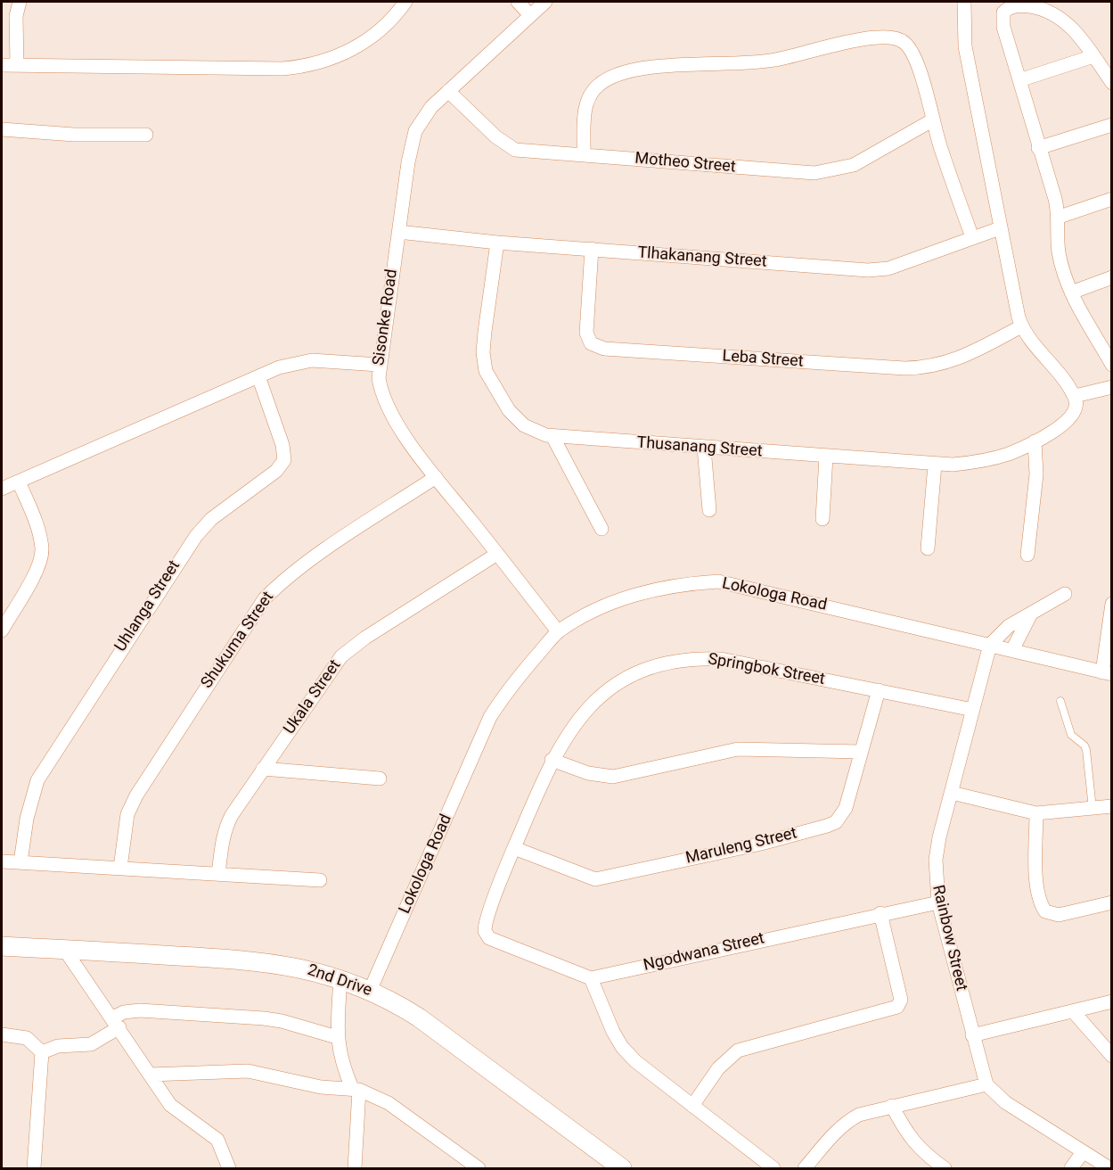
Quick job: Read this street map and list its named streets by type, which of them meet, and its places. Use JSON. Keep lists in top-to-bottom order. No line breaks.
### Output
{"streets":{"street":["Motheo Street","Tlhakanang Street","Sisonke Road","Leba Street","Thusanang Street","Lokologa Road","Uhlanga Street","Shukuma Street","Springbok Street","Ukala Street","Maruleng Street","Rainbow Street","Ngodwana Street","2nd Drive"]},"crossings":[["Motheo Street","Sisonke Road"],["Tlhakanang Street","Sisonke Road"],["Tlhakanang Street","Leba Street"],["Tlhakanang Street","Thusanang Street"],["Sisonke Road","Lokologa Road"],["Sisonke Road","Shukuma Street"],["Sisonke Road","Ukala Street"],["Lokologa Road","Rainbow Street"],["Lokologa Road","2nd Drive"],["Springbok Street","Maruleng Street"],["Springbok Street","Rainbow Street"],["Springbok Street","Ngodwana Street"],["Rainbow Street","Ngodwana Street"]]}
